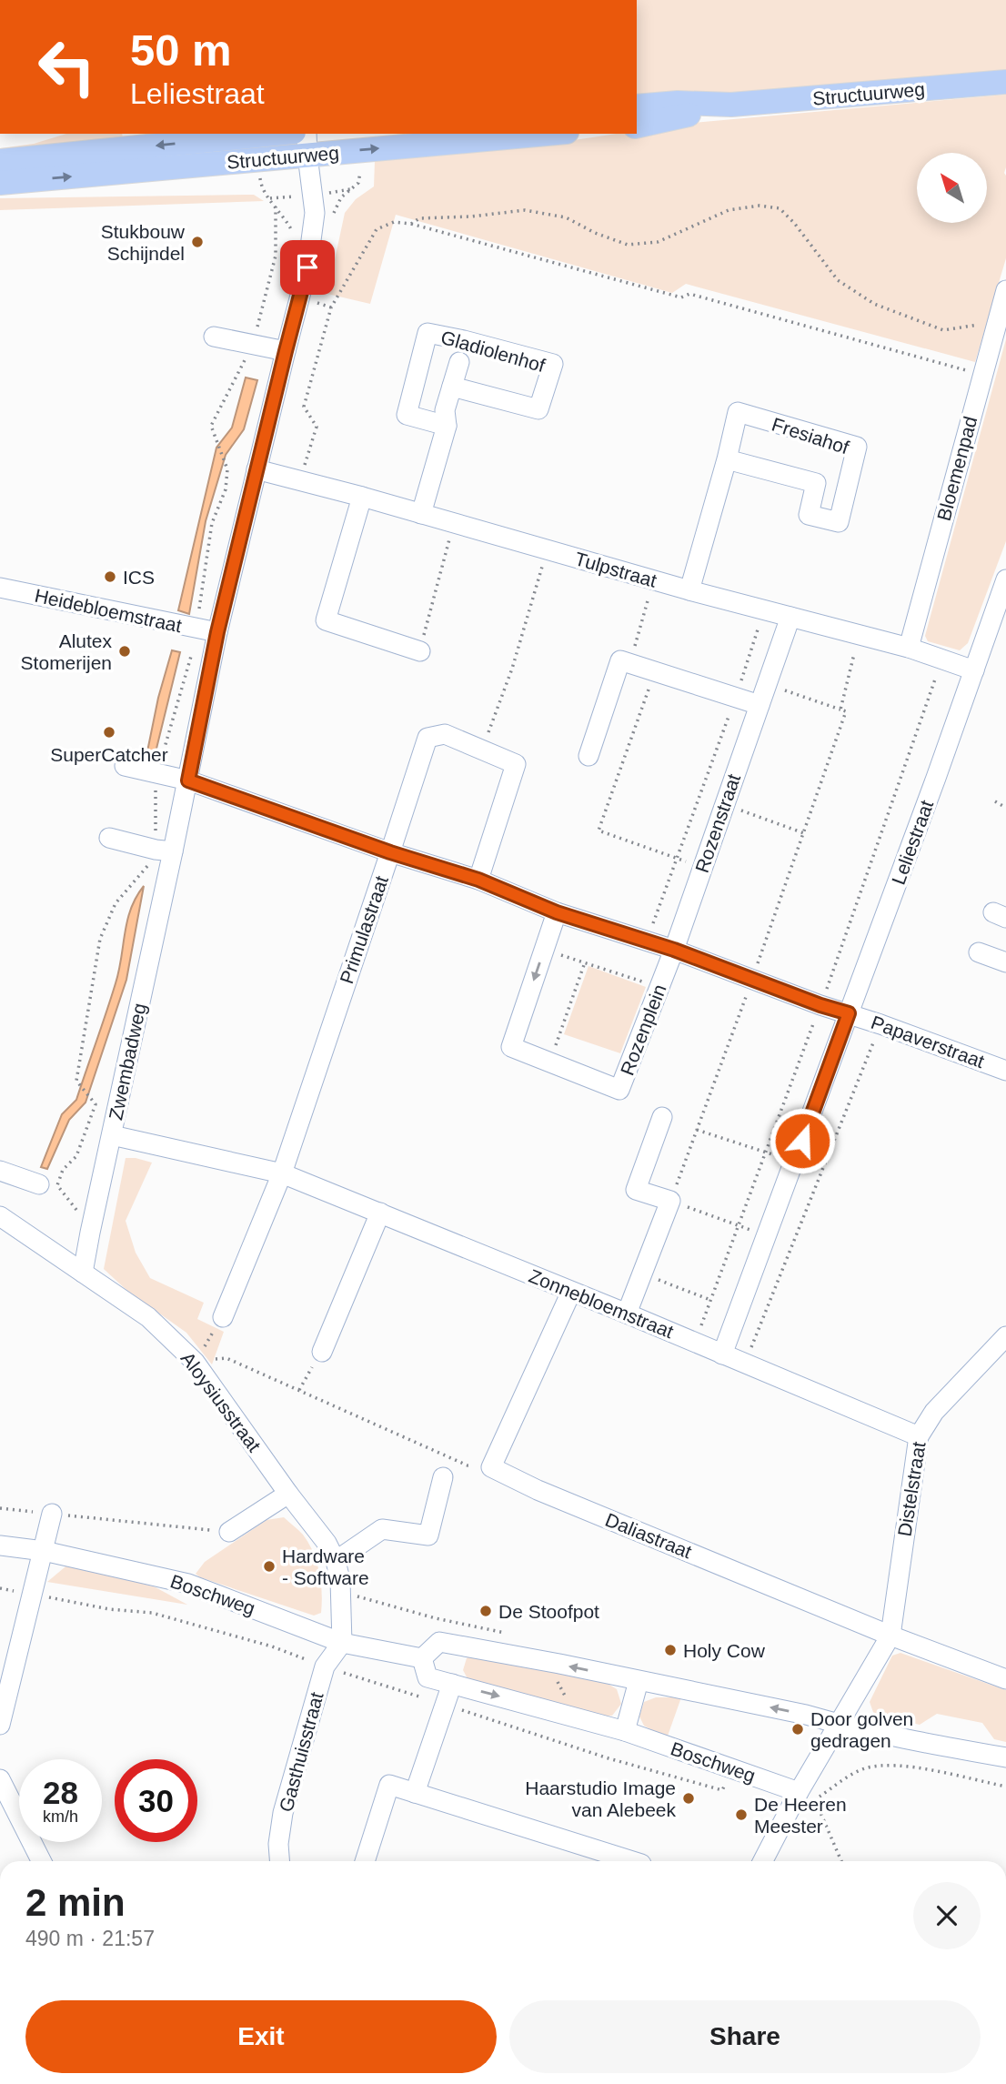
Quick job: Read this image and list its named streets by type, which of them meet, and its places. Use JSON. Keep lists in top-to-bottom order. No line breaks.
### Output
{"streets":{"main road":["Structuurweg"],"street":["Gladiolenhof","Fresiahof","Bloemenpad","Tulpstraat","Heidebloemstraat","Rozenstraat","Leliestraat","Primulastraat","Rozenplein","Papaverstraat","Zwembadweg","Zonnebloemstraat","Aloysiusstraat","Distelstraat","Daliastraat","Boschweg","Gasthuisstraat"]},"crossings":[["Structuurweg","Zwembadweg"],["Gladiolenhof","Tulpstraat"],["Fresiahof","Tulpstraat"],["Bloemenpad","Tulpstraat"],["Tulpstraat","Rozenstraat"],["Tulpstraat","Leliestraat"],["Tulpstraat","Zwembadweg"],["Heidebloemstraat","Zwembadweg"],["Rozenstraat","Rozenplein"],["Leliestraat","Papaverstraat"],["Leliestraat","Zonnebloemstraat"],["Primulastraat","Zwembadweg"],["Primulastraat","Zonnebloemstraat"],["Zwembadweg","Zonnebloemstraat"],["Zwembadweg","Aloysiusstraat"],["Zonnebloemstraat","Distelstraat"],["Aloysiusstraat","Boschweg"],["Aloysiusstraat","Gasthuisstraat"],["Distelstraat","Daliastraat"],["Boschweg","Gasthuisstraat"]],"places":["Stukbouw Schijndel","ICS","Alutex Stomerijen","SuperCatcher","Hardware - Software","De Stoofpot","Holy Cow","Door golven gedragen","Haarstudio Image van Alebeek","De Heeren Meester"],"north":"top left","page":{"turn":["50 m","Leliestraat"],"speed":"28 km/h","limit":"30","heading":["2 min","490 m · 21:57"],"buttons":["Exit","Share"]}}
